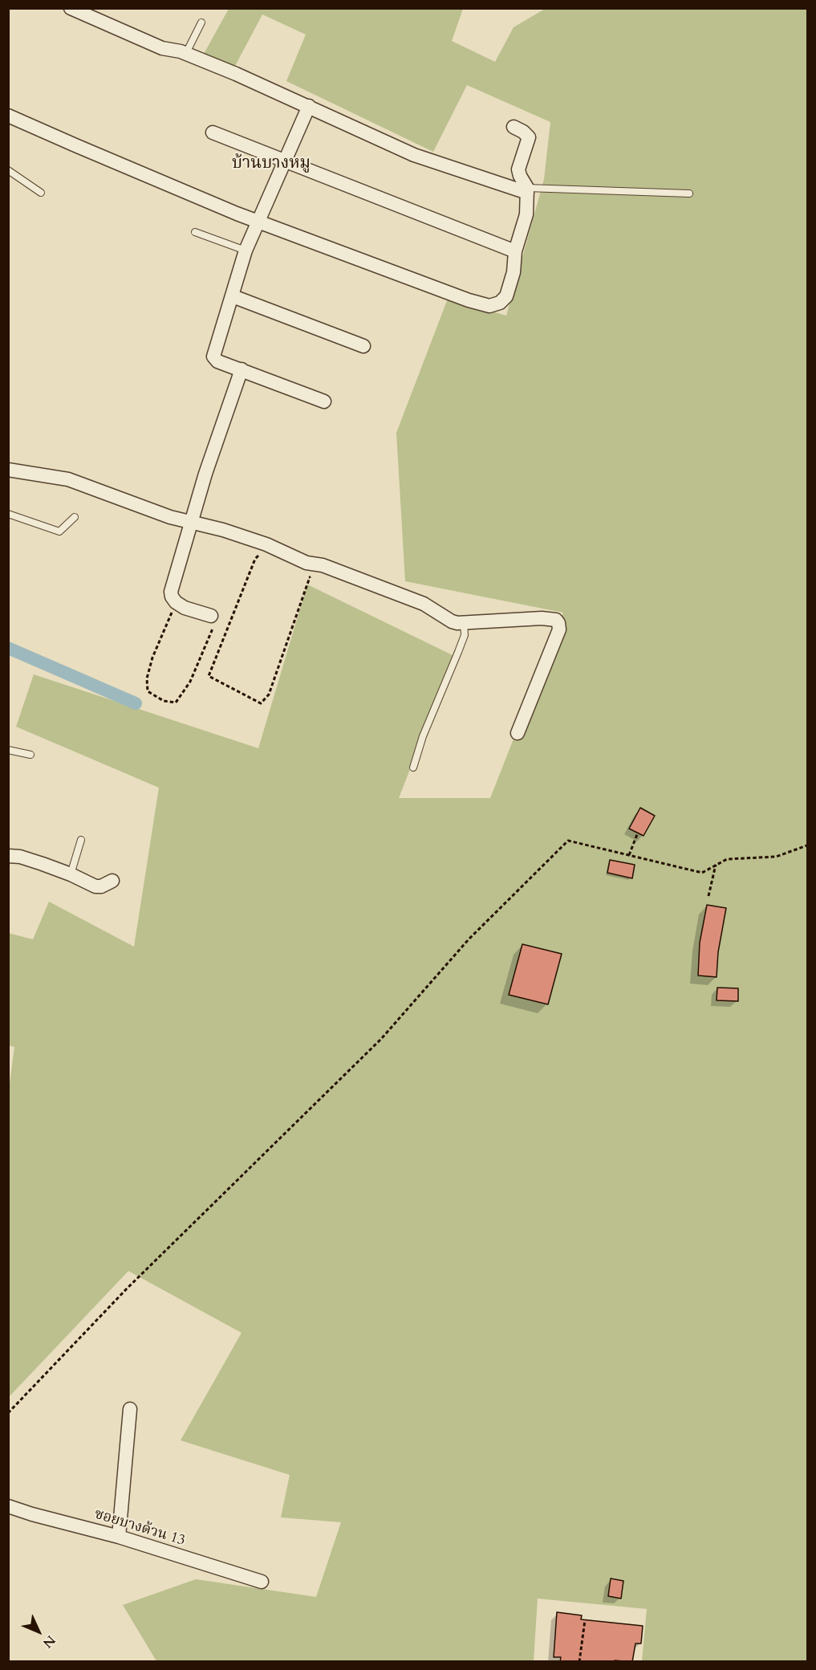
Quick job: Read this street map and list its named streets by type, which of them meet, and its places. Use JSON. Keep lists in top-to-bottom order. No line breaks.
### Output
{"streets":{"street":["ซอยบางด้วน 13"]},"districts":["บ้านบางหมู"],"north":"bottom right"}
